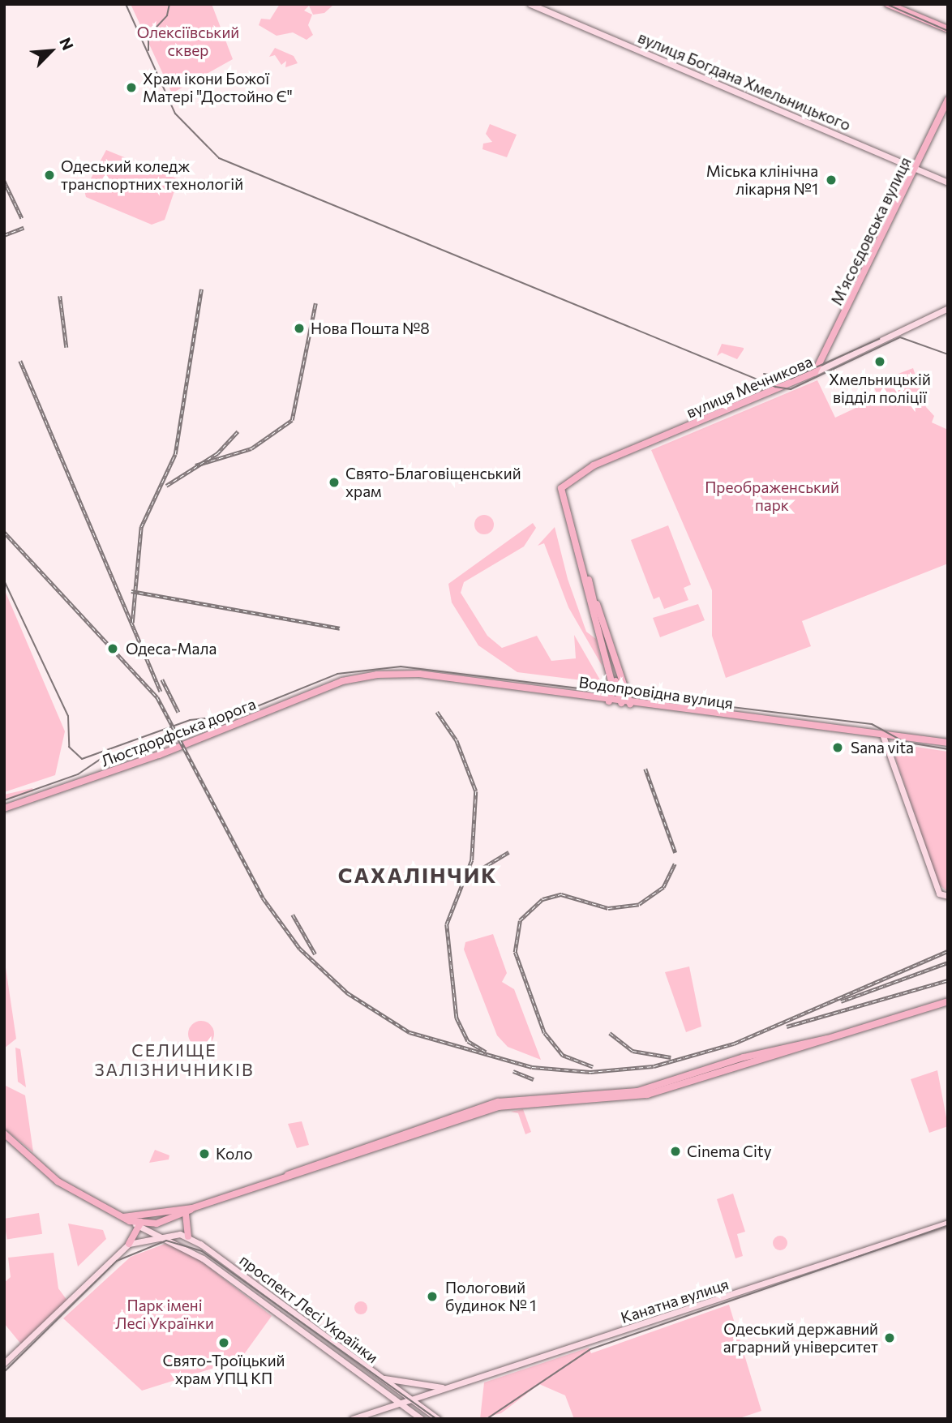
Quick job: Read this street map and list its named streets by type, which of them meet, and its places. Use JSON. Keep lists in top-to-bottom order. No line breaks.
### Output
{"streets":{"main road":["вулиця Богдана Хмельницького","Мʼясоєдовська вулиця","вулиця Мечникова","Водопровідна вулиця","Люстдорфська дорога","Канатна вулиця","проспект Лесі Українки"]},"crossings":[["вулиця Богдана Хмельницького","Мʼясоєдовська вулиця"],["Мʼясоєдовська вулиця","вулиця Мечникова"],["Водопровідна вулиця","Люстдорфська дорога"],["Канатна вулиця","проспект Лесі Українки"]],"districts":["САХАЛІНЧИК","СЕЛИЩЕ ЗАЛІЗНИЧНИКІВ"],"parks":["Олексіївський сквер","Преображенський парк","Парк імені Лесі Українки"],"places":["Храм ікони Божої Матері \"Достойно Є\"","Одеський коледж транспортних технологій","Міська клінічна лікарня №1","Нова Пошта №8","Хмельницькій відділ поліції","Свято-Благовіщенський храм","Одеса-Мала","Sana vita","Cinema City","Коло","Пологовий будинок № 1","Одеський державний аграрний університет","Свято-Троїцький храм УПЦ КП"],"north":"top right"}
